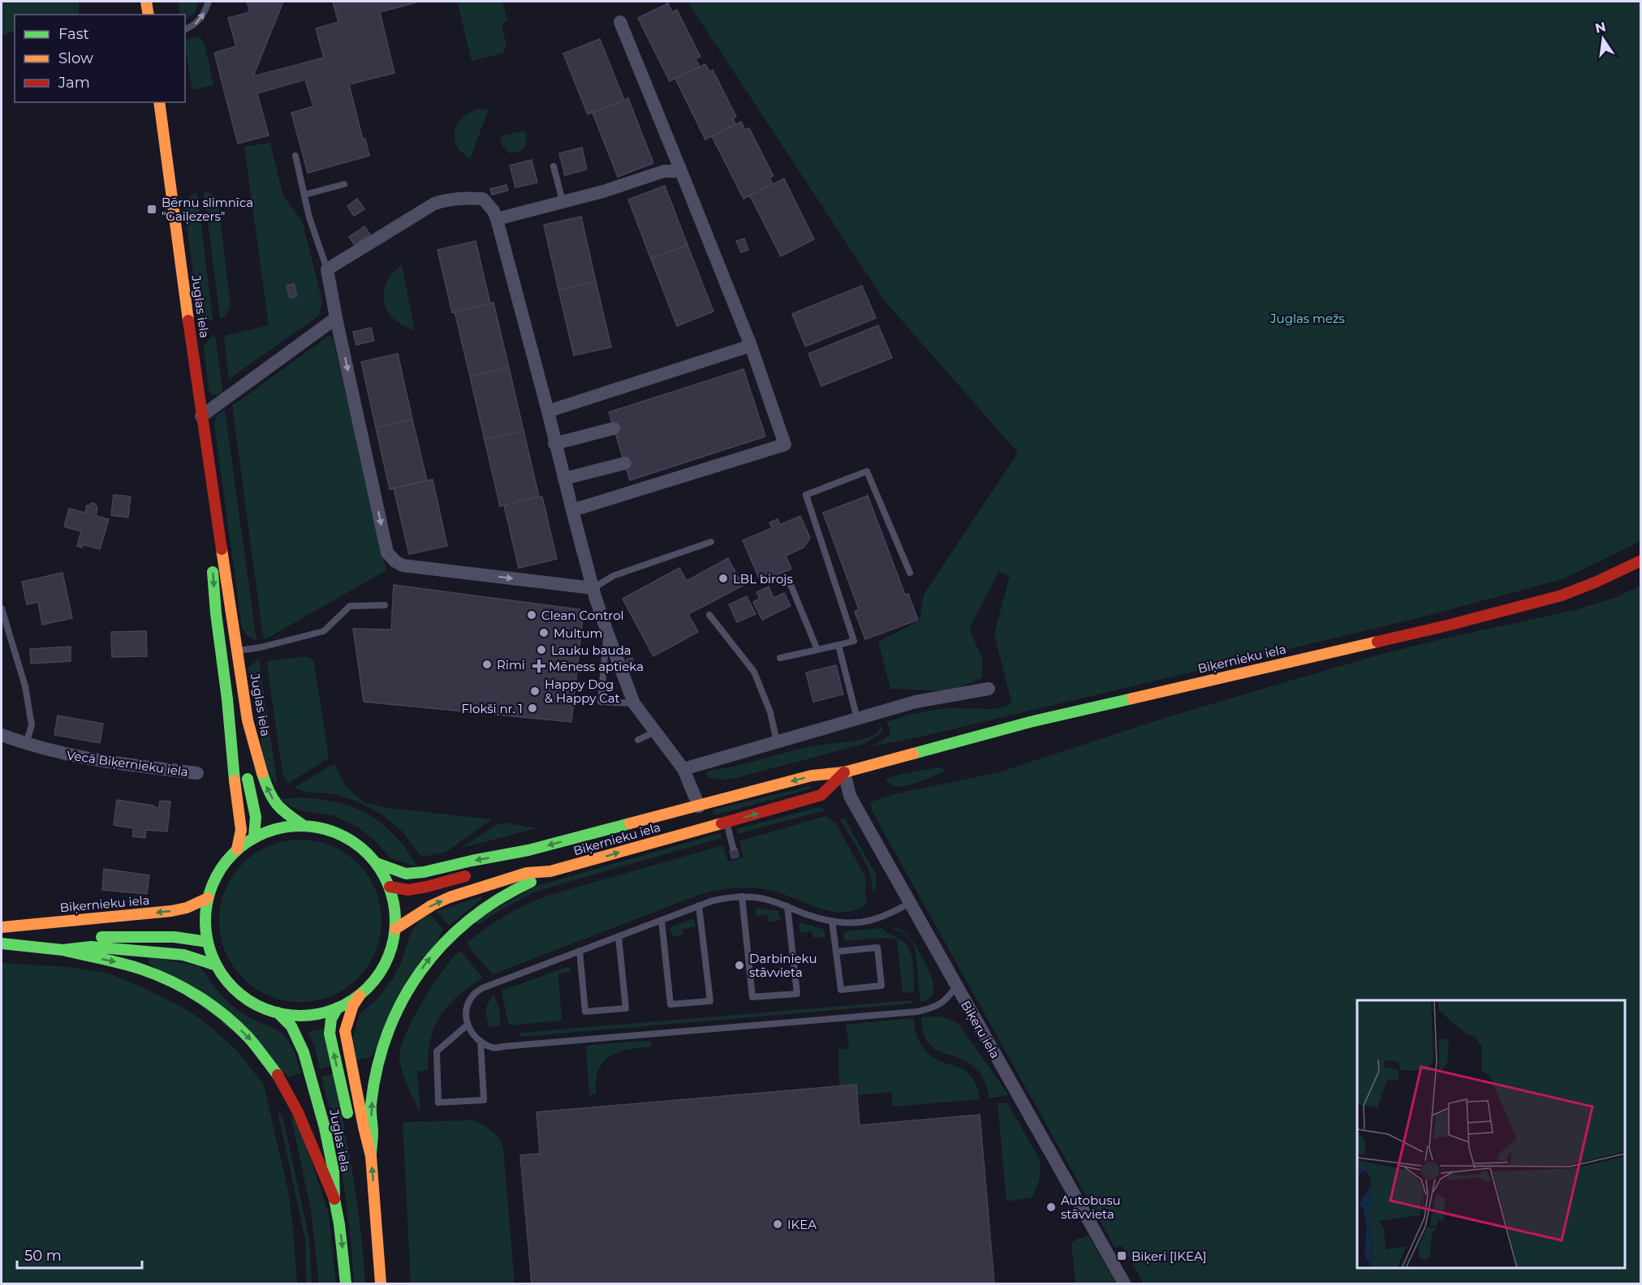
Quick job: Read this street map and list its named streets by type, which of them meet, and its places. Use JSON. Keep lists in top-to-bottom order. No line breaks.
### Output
{"streets":{"main road":["Juglas iela","Biķernieku iela"],"street":["Vecā Biķernieku iela","Biķeru iela"]},"crossings":[["Biķernieku iela","Biķeru iela"]],"parks":["Juglas mežs"],"places":{"transit":["Bērnu slimnīca \"Gaiļezers\"","Biķeri [IKEA]"],"other":["LBL birojs","Clean Control","Multum","Lauku bauda","Rimi","Happy Dog & Happy Cat","Flokši nr. 1","Darbinieku stāvvieta","Autobusu stāvvieta","IKEA"],"health":["Mēness aptieka"]},"legend":["Fast","Slow","Jam"],"scale_bar":"50 m","north":"top"}
